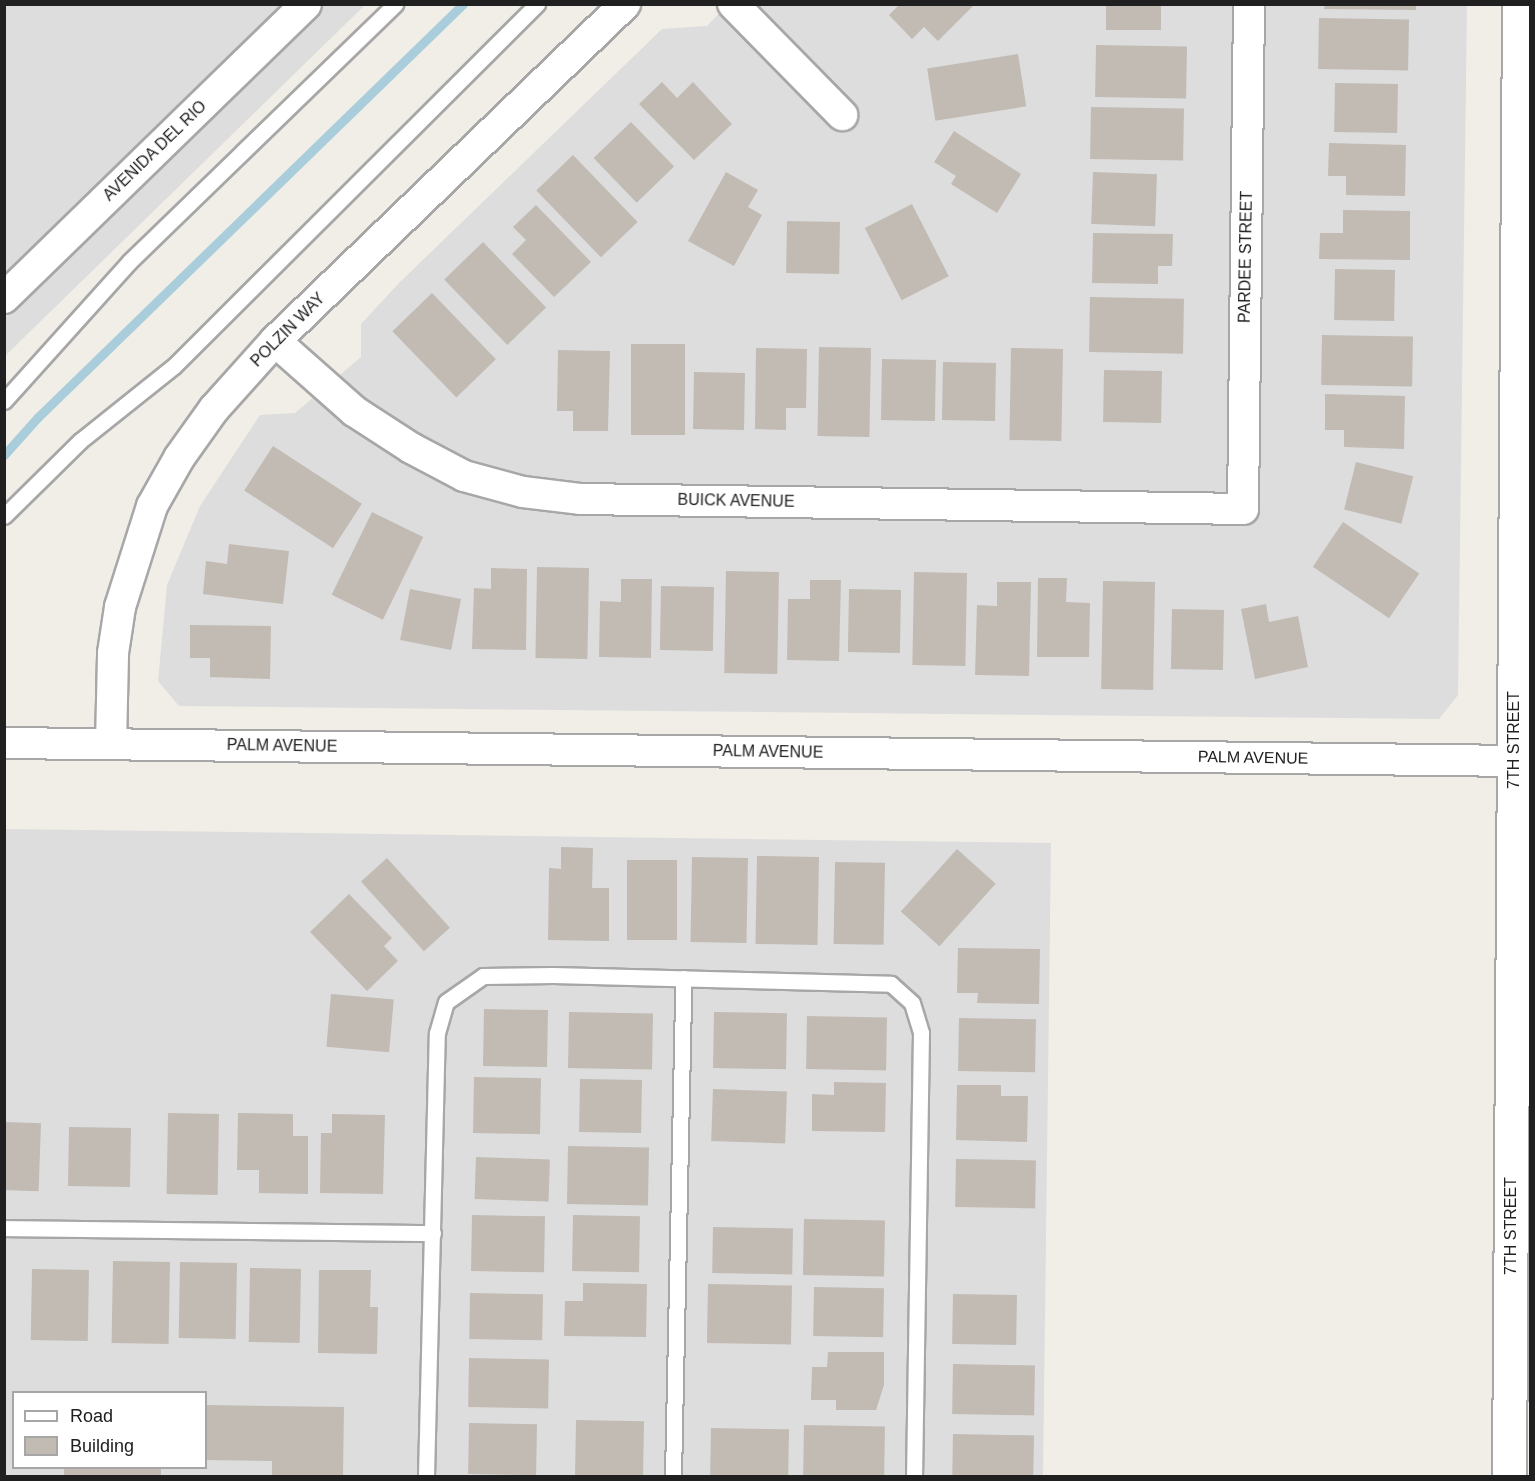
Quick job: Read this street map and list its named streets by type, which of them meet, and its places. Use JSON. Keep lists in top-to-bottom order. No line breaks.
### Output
{"streets":{"street":["AVENIDA DEL RIO","PARDEE STREET","POLZIN WAY","BUICK AVENUE","7TH STREET","PALM AVENUE"]},"crossings":[["PARDEE STREET","BUICK AVENUE"],["POLZIN WAY","BUICK AVENUE"],["POLZIN WAY","PALM AVENUE"],["7TH STREET","PALM AVENUE"]],"legend":["Road","Building"]}
